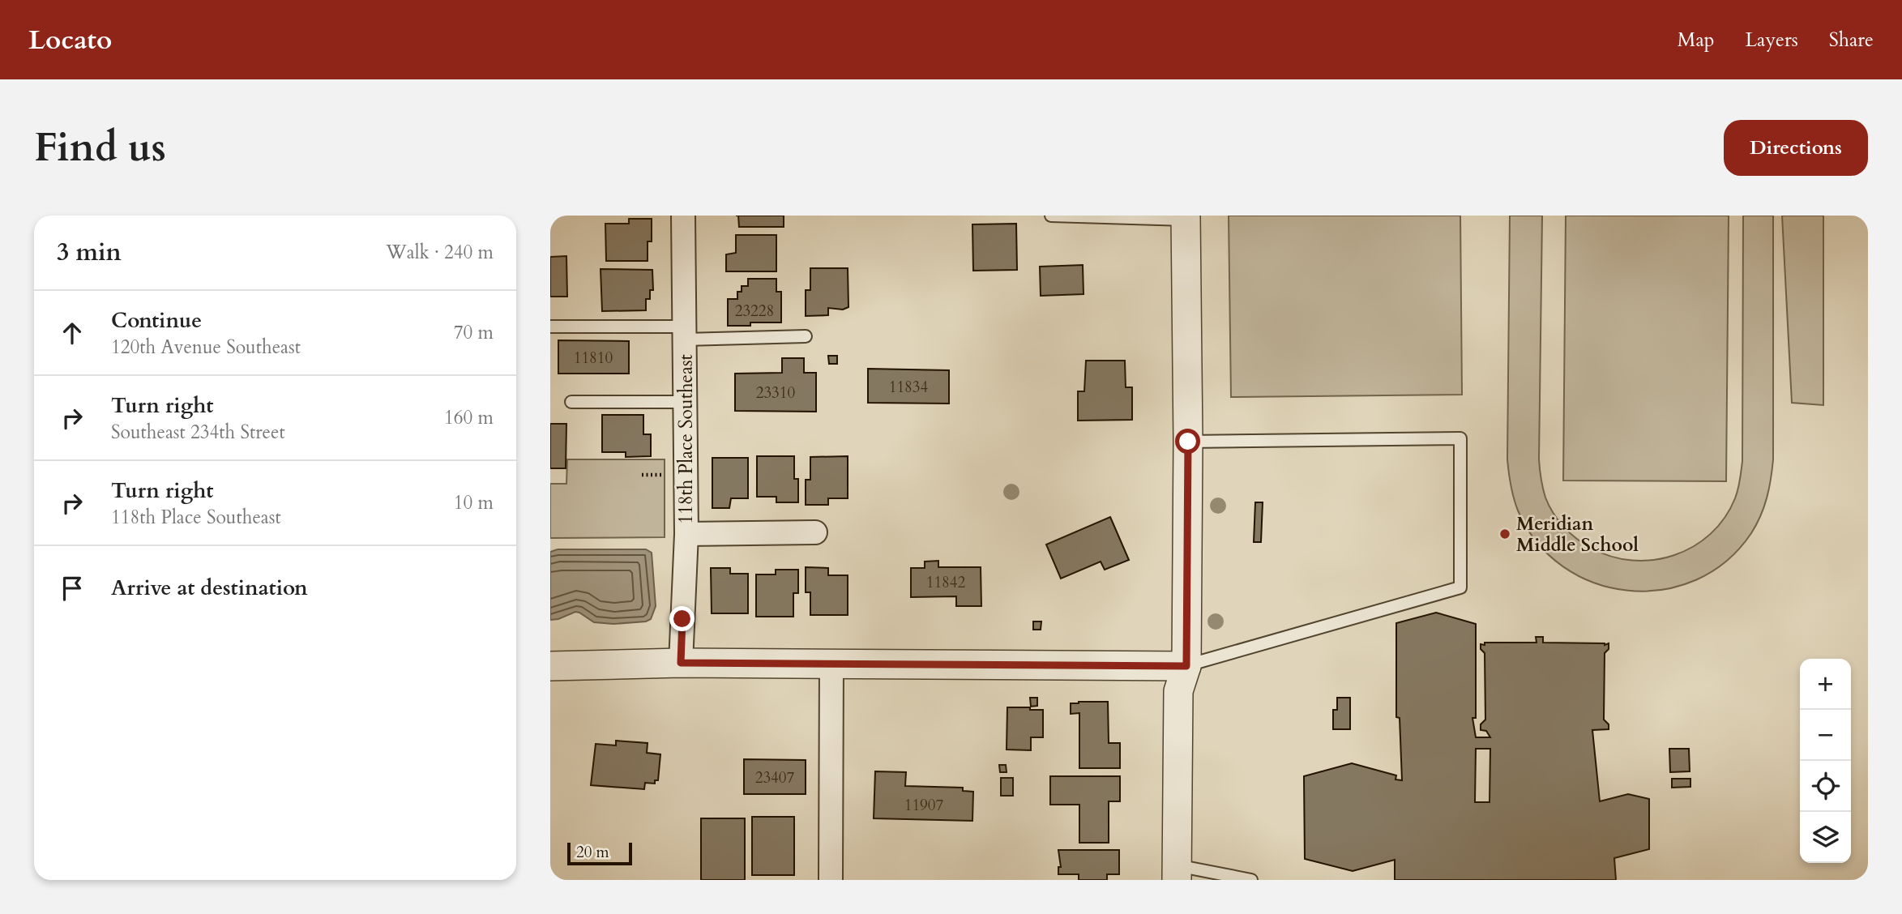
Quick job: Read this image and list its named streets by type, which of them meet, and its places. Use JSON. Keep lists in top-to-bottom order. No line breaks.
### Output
{"streets":{"street":["118th Place Southeast"]},"places":["Meridian Middle School"],"house_numbers":["23228","11810","11834","23310","11842","23407","11907"],"scale_bar":"20 m","page":{"header":"Locato","nav":["Map","Layers","Share"],"buttons":"Directions","title":"Find us","heading":["3 min","Walk · 240 m"],"list":[["Continue","120th Avenue Southeast","70 m"],["Turn right","Southeast 234th Street","160 m"],["Turn right","118th Place Southeast","10 m"],"Arrive at destination"],"map_buttons":["+","−"],"scale":"20 m"}}
